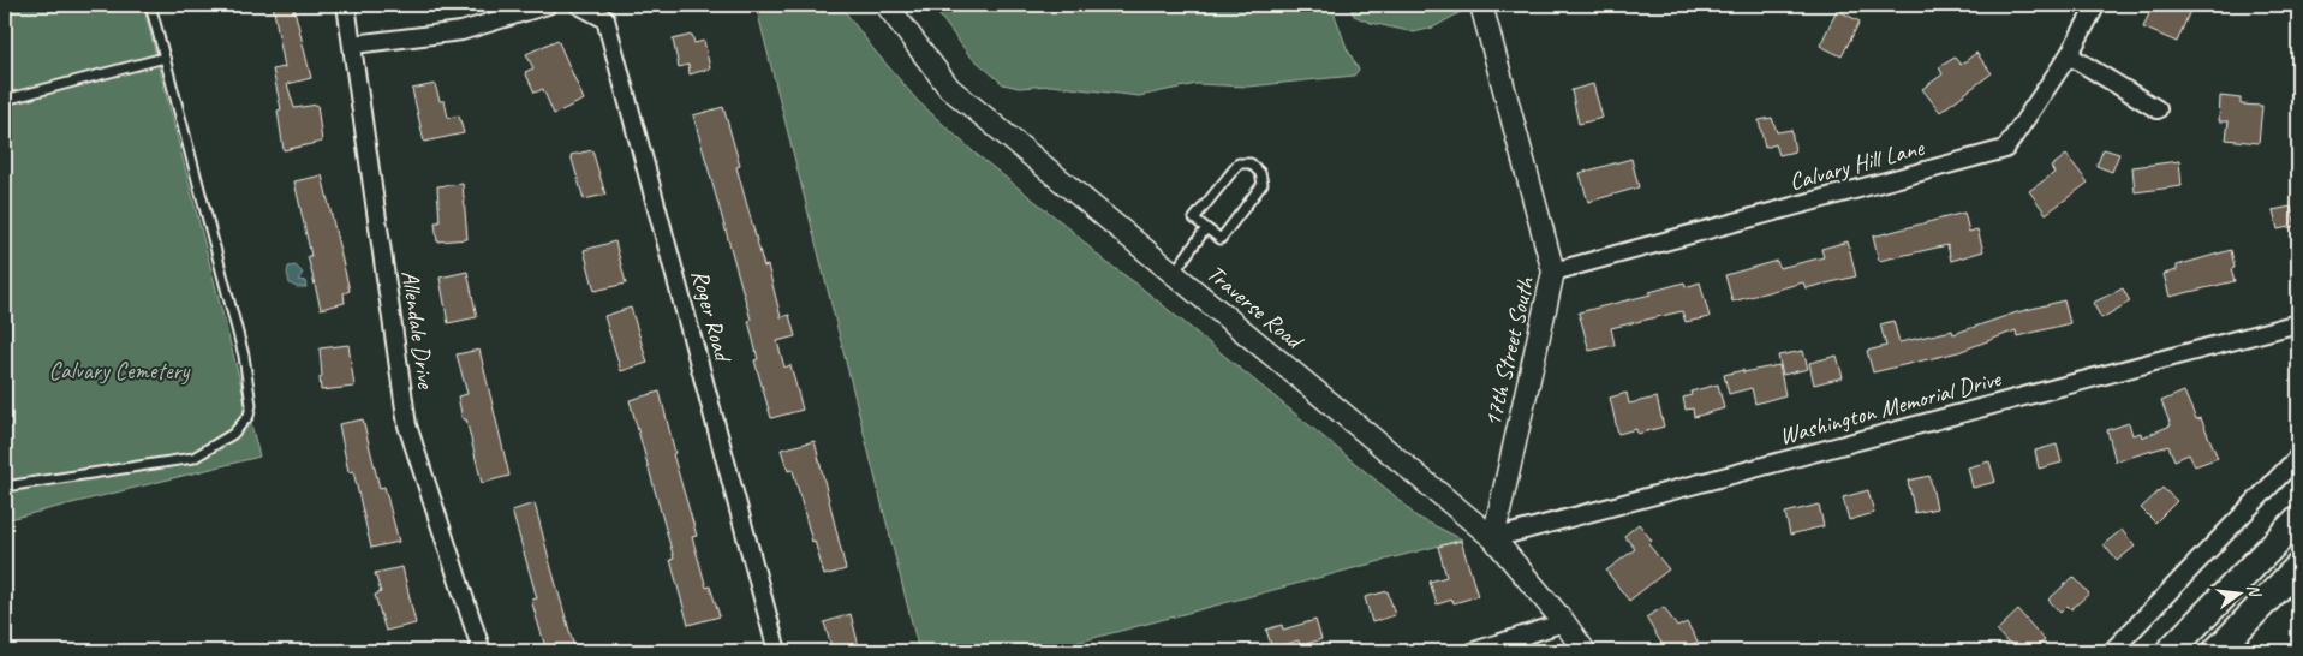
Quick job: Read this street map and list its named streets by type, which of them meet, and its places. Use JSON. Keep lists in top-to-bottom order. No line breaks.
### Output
{"streets":{"street":["Calvary Hill Lane","Traverse Road","Roger Road","Allendale Drive","17th Street South","Washington Memorial Drive"]},"crossings":[["Calvary Hill Lane","17th Street South"],["Traverse Road","17th Street South"],["Traverse Road","Washington Memorial Drive"],["17th Street South","Washington Memorial Drive"]],"parks":["Calvary Cemetery"],"north":"right"}
